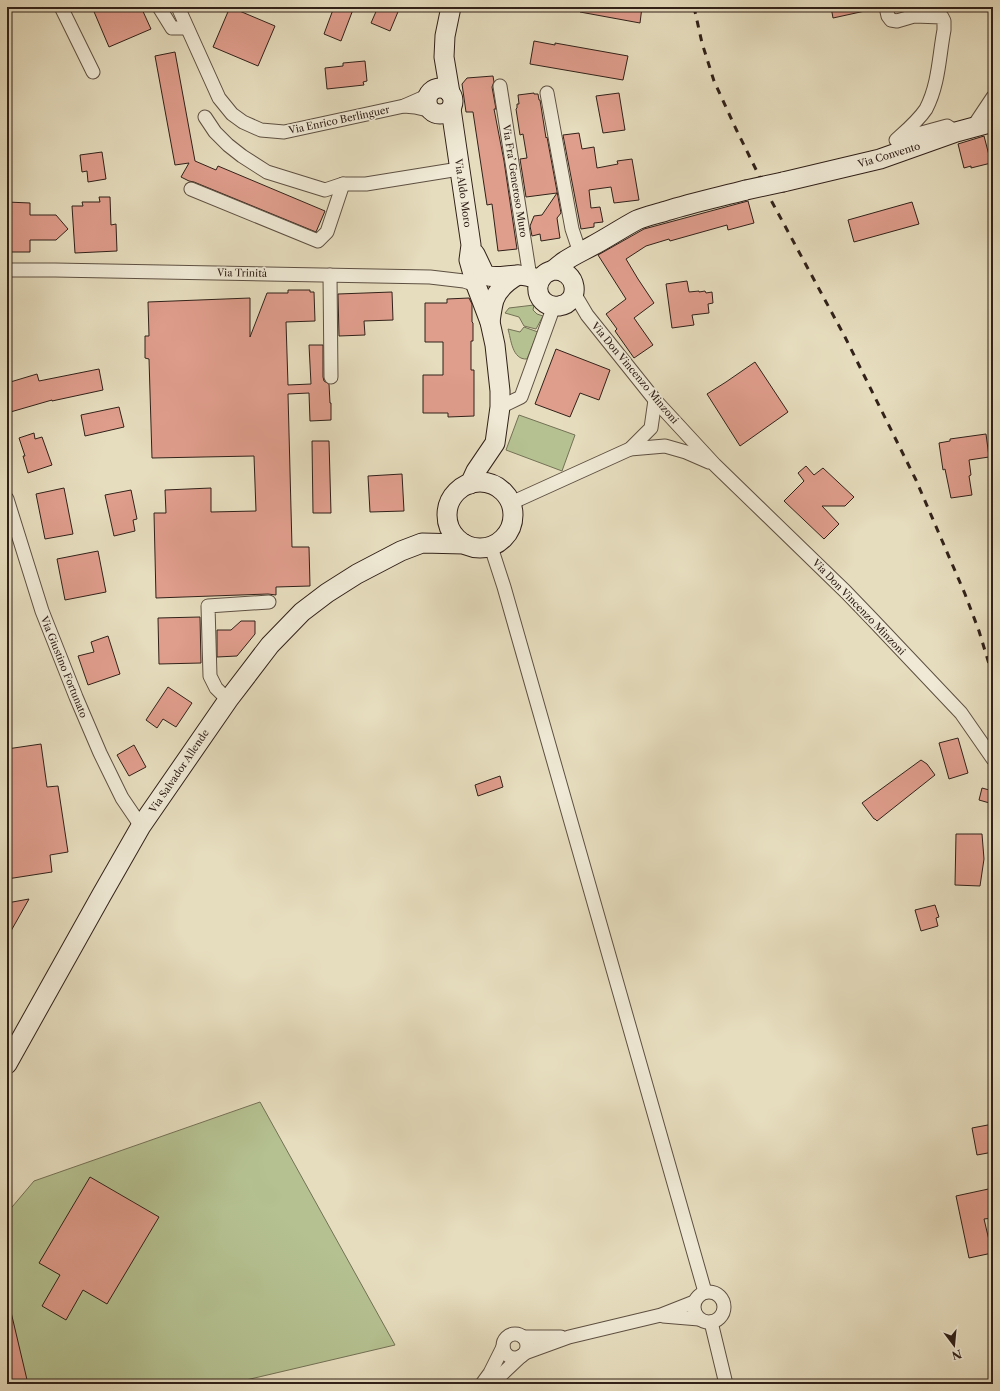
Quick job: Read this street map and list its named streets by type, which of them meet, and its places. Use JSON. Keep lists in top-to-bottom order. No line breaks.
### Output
{"streets":{"street":["Via Enrico Berlinguer","Via Convento","Via Fra’ Generoso Muro","Via Aldo Moro","Via Trinità","Via Don Vincenzo Minzoni","Via Giustino Fortunato","Via Salvador Allende"]},"crossings":[["Via Enrico Berlinguer","Via Aldo Moro"],["Via Giustino Fortunato","Via Salvador Allende"]],"north":"bottom"}
